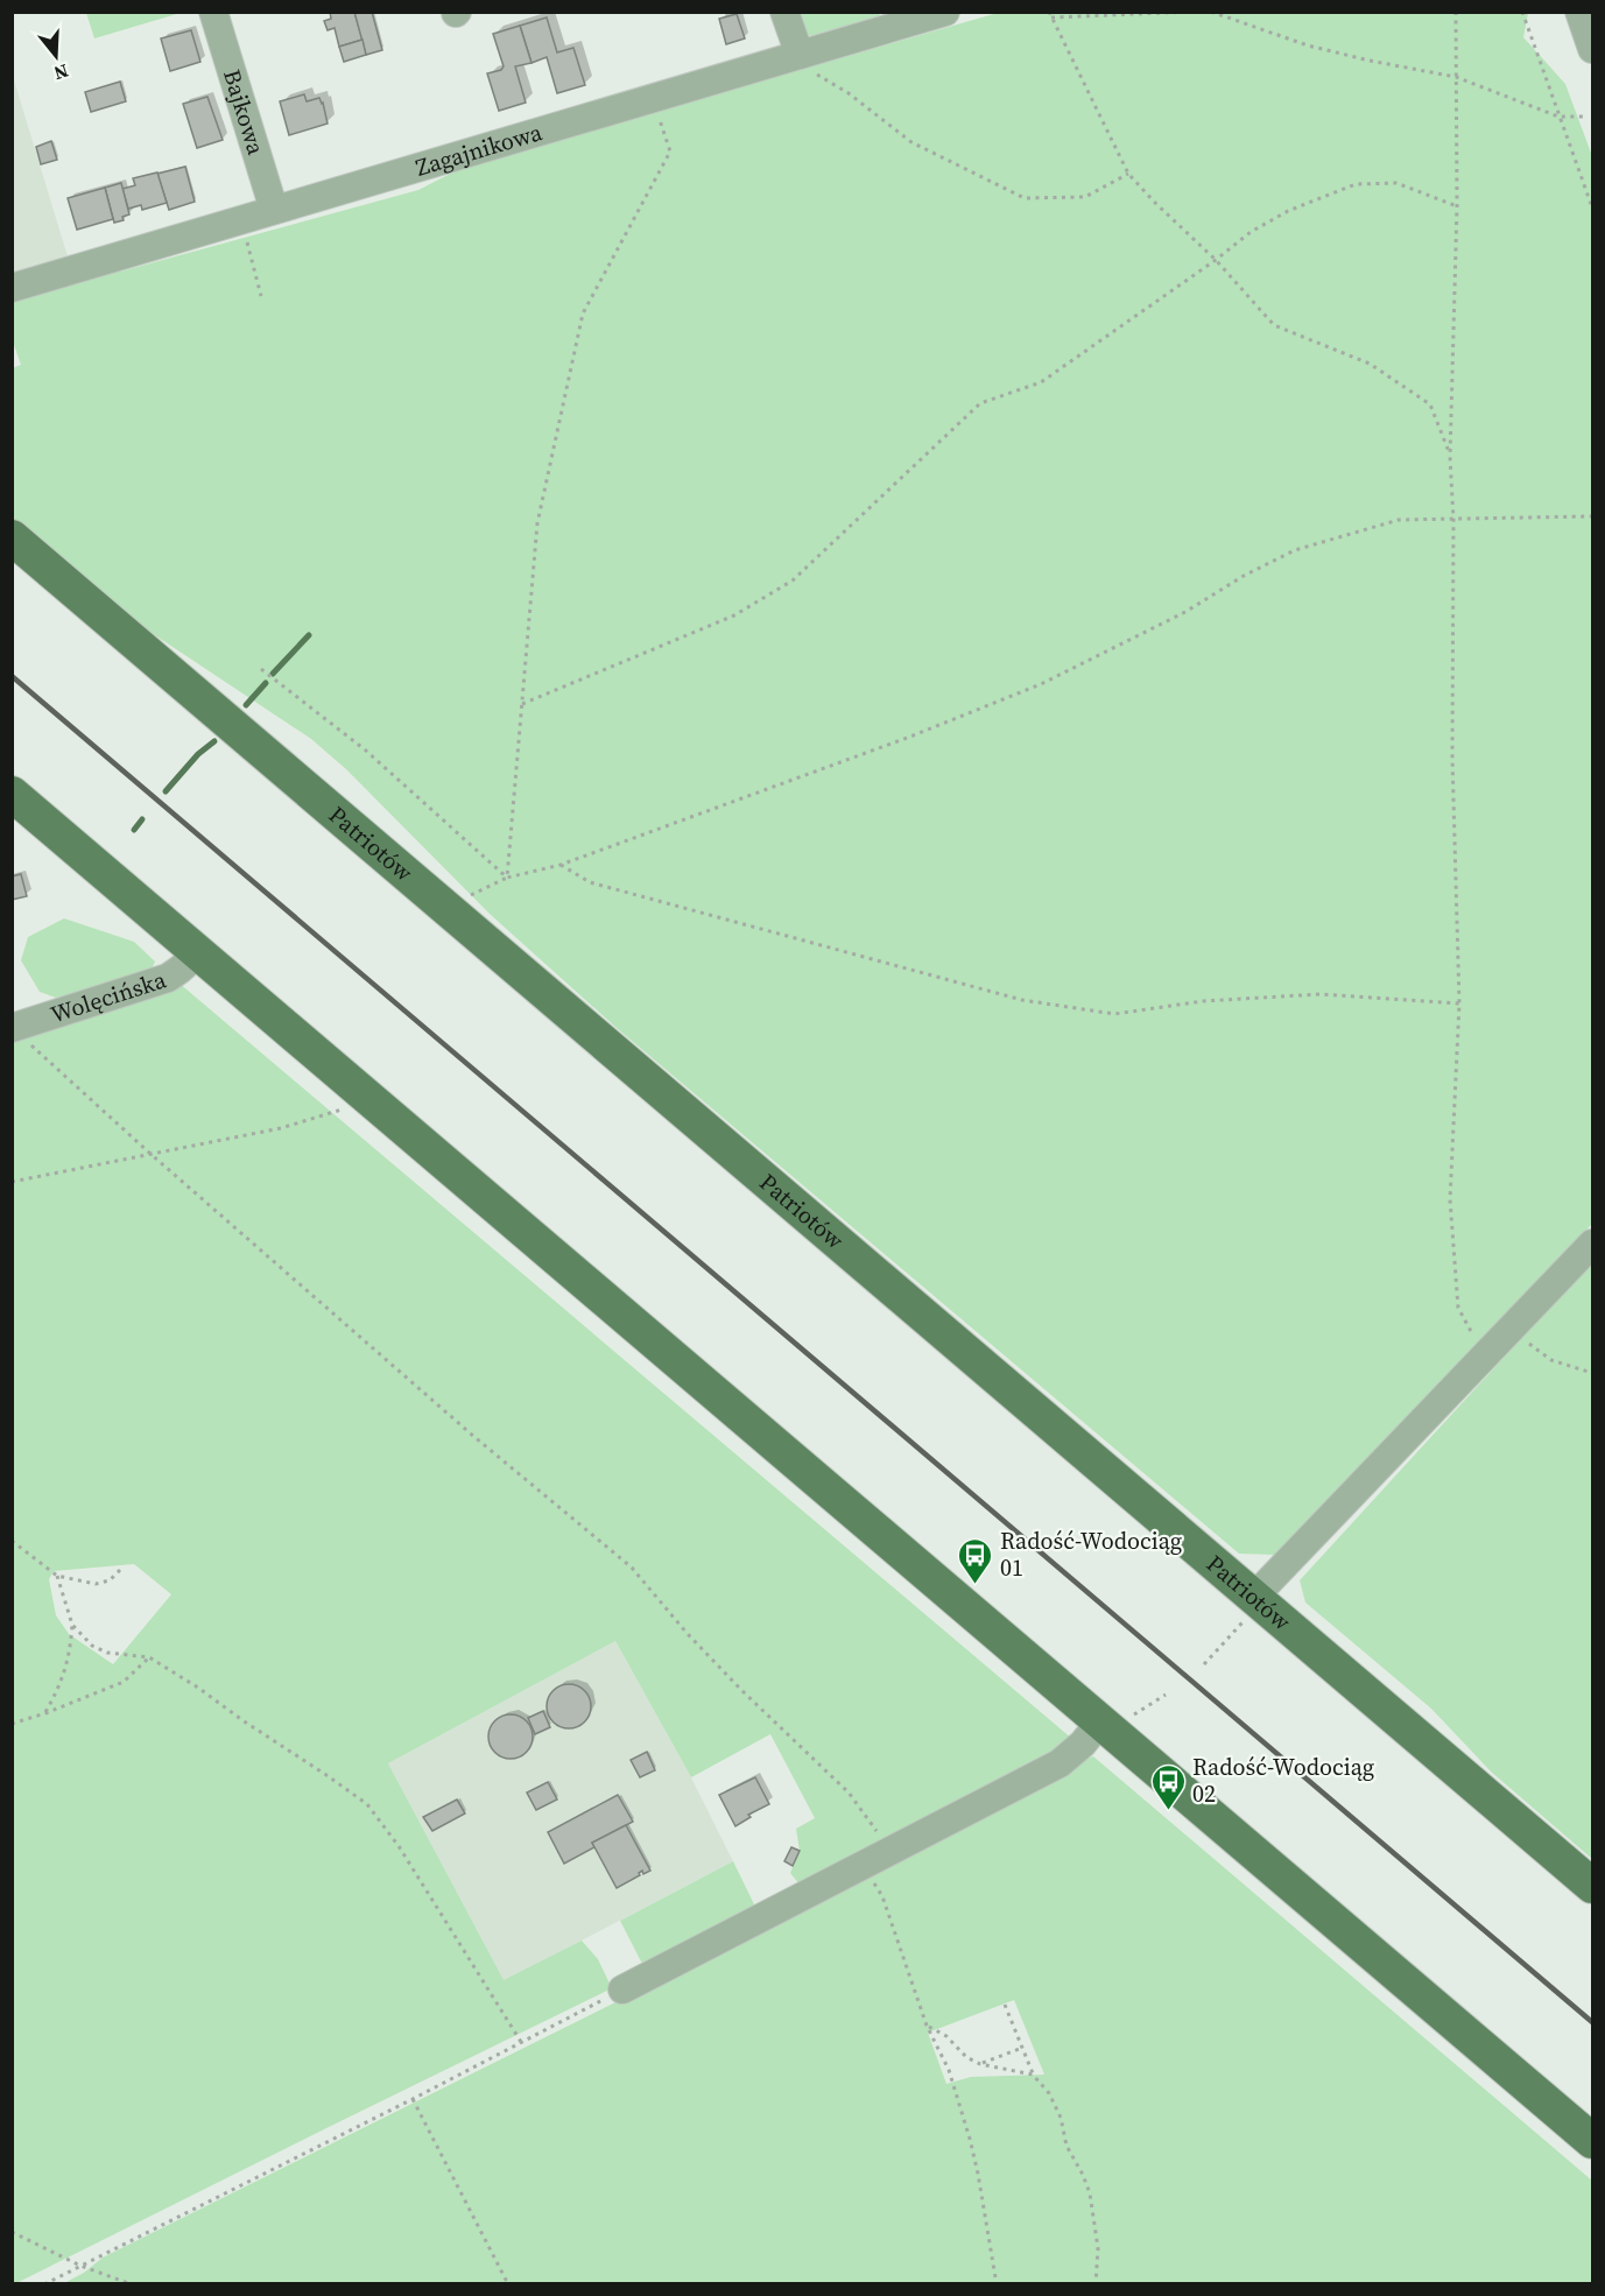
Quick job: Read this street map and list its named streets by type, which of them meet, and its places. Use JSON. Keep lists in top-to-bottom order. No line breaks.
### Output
{"streets":{"main road":["Patriotów"],"street":["Bajkowa","Zagajnikowa","Wolęcińska"]},"crossings":[["Bajkowa","Zagajnikowa"]],"places":{"bus stop":["Radość-Wodociąg 01","Radość-Wodociąg 02"]},"north":"bottom"}
